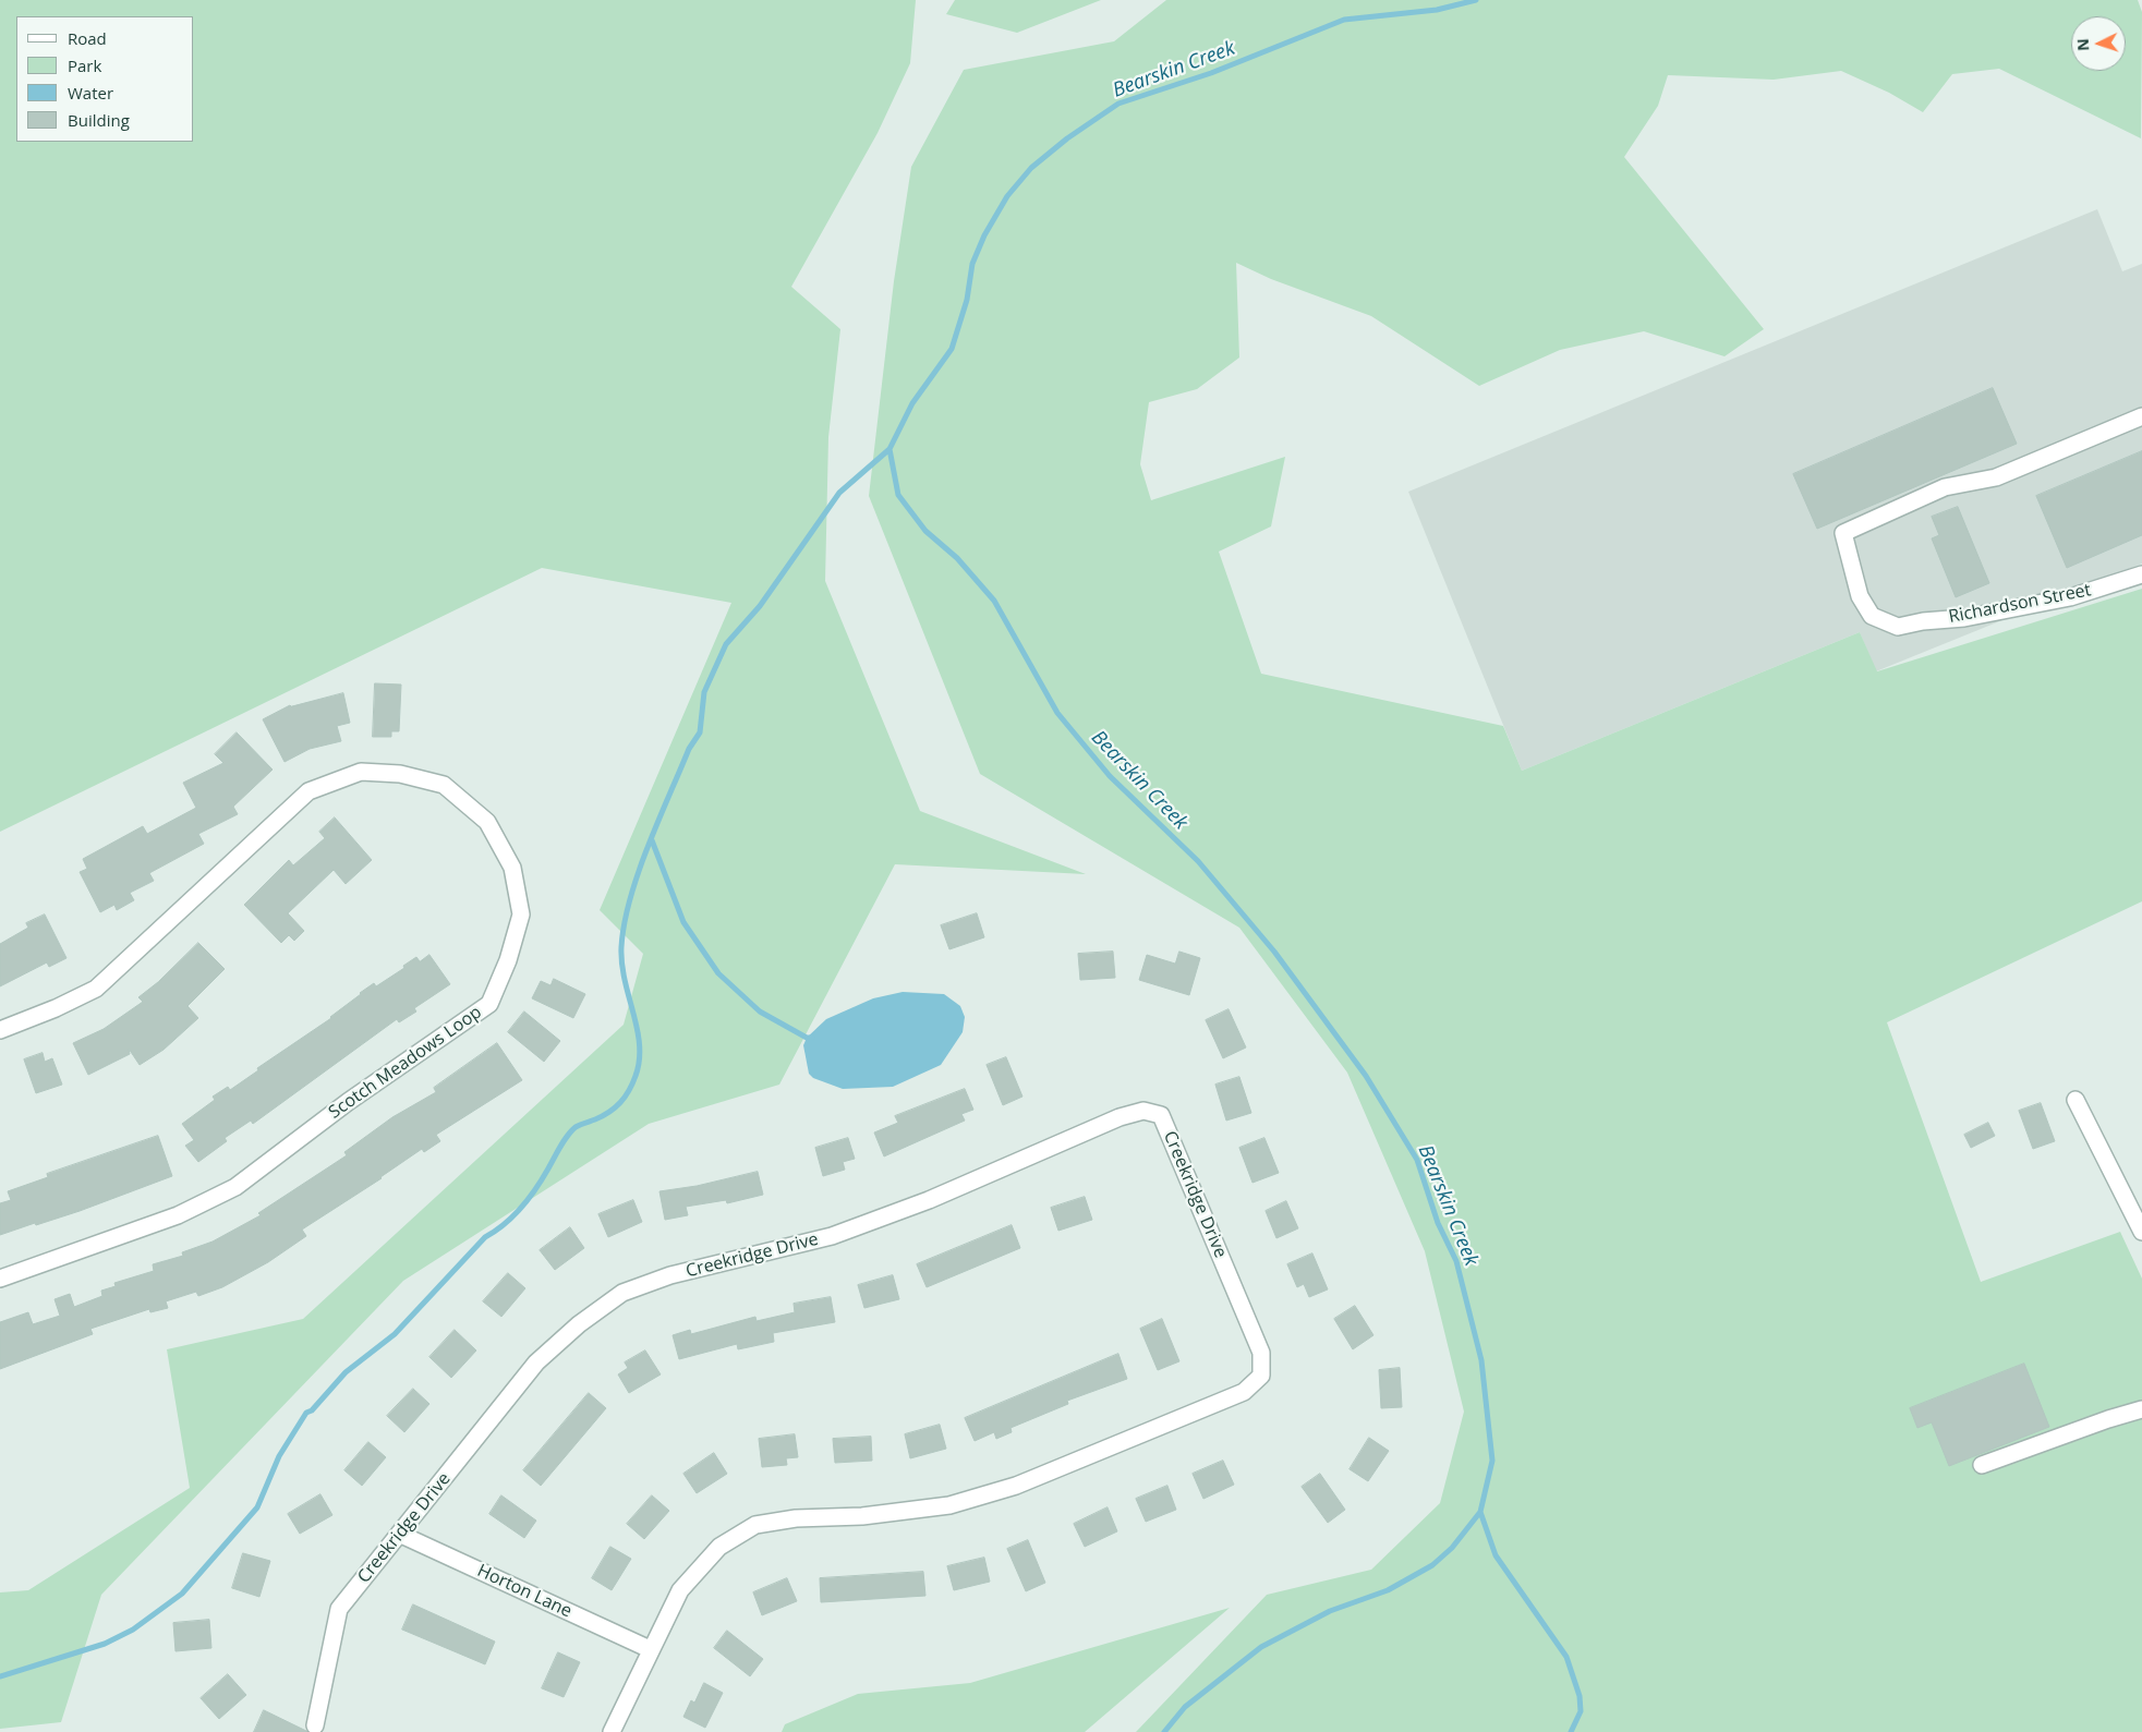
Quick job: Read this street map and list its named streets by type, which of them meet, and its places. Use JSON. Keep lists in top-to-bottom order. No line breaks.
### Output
{"streets":{"street":["Richardson Street","Scotch Meadows Loop","Creekridge Drive","Horton Lane"]},"crossings":[["Creekridge Drive","Horton Lane"]],"water":["Bearskin Creek"],"legend":["Road","Park","Water","Building"],"north":"left"}
